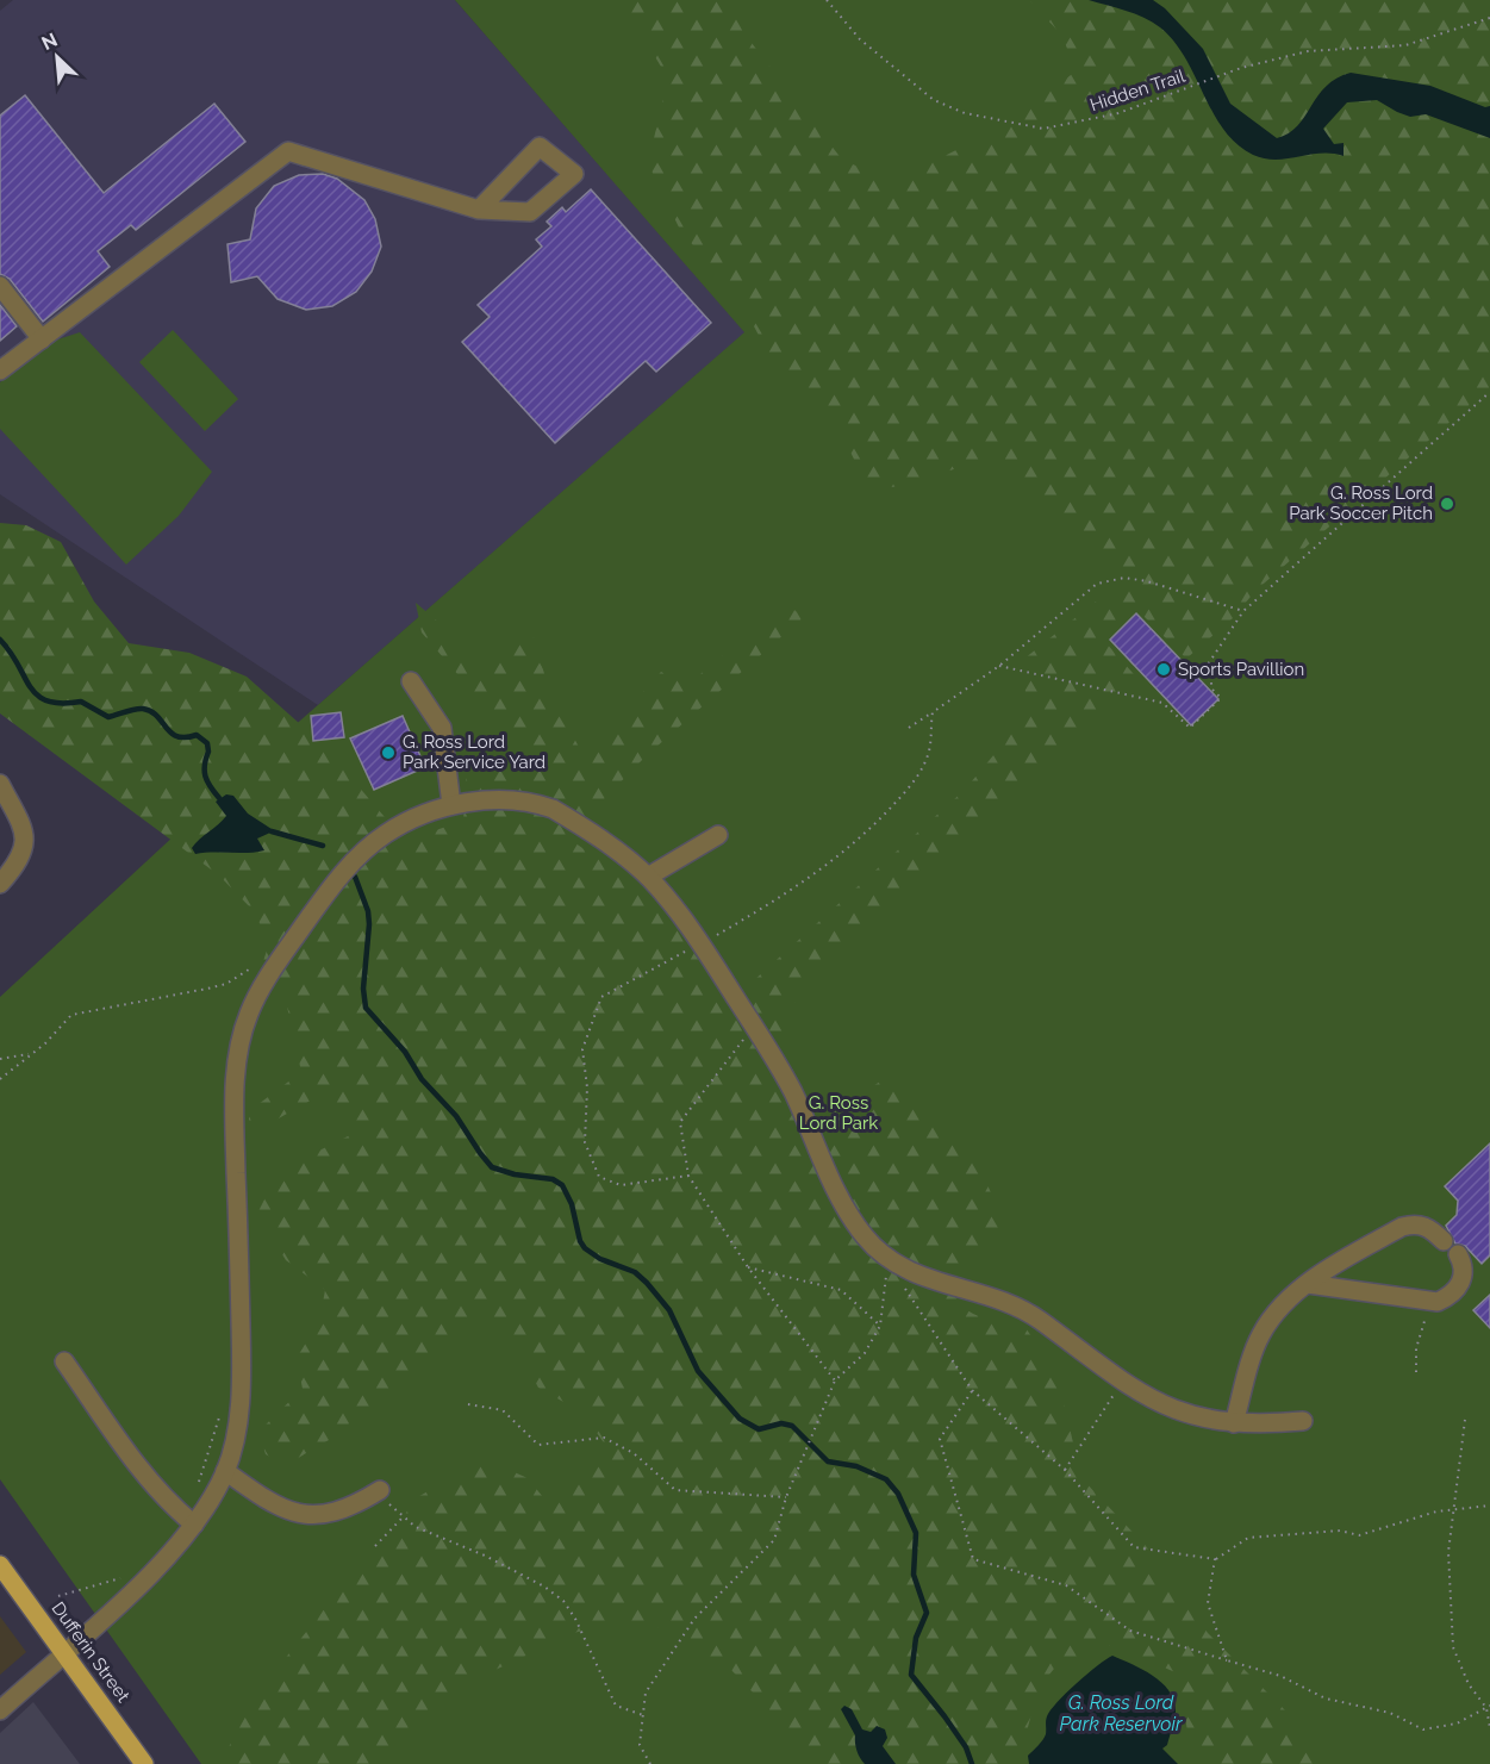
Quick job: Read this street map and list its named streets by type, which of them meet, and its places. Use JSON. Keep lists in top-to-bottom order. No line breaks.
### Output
{"streets":{"main road":["Dufferin Street"],"path":["Hidden Trail"]},"water":["G. Ross Lord Park Reservoir"],"parks":["G. Ross Lord Park"],"places":["G. Ross Lord Park Soccer Pitch","Sports Pavillion","G. Ross Lord Park Service Yard"],"north":"top left"}
